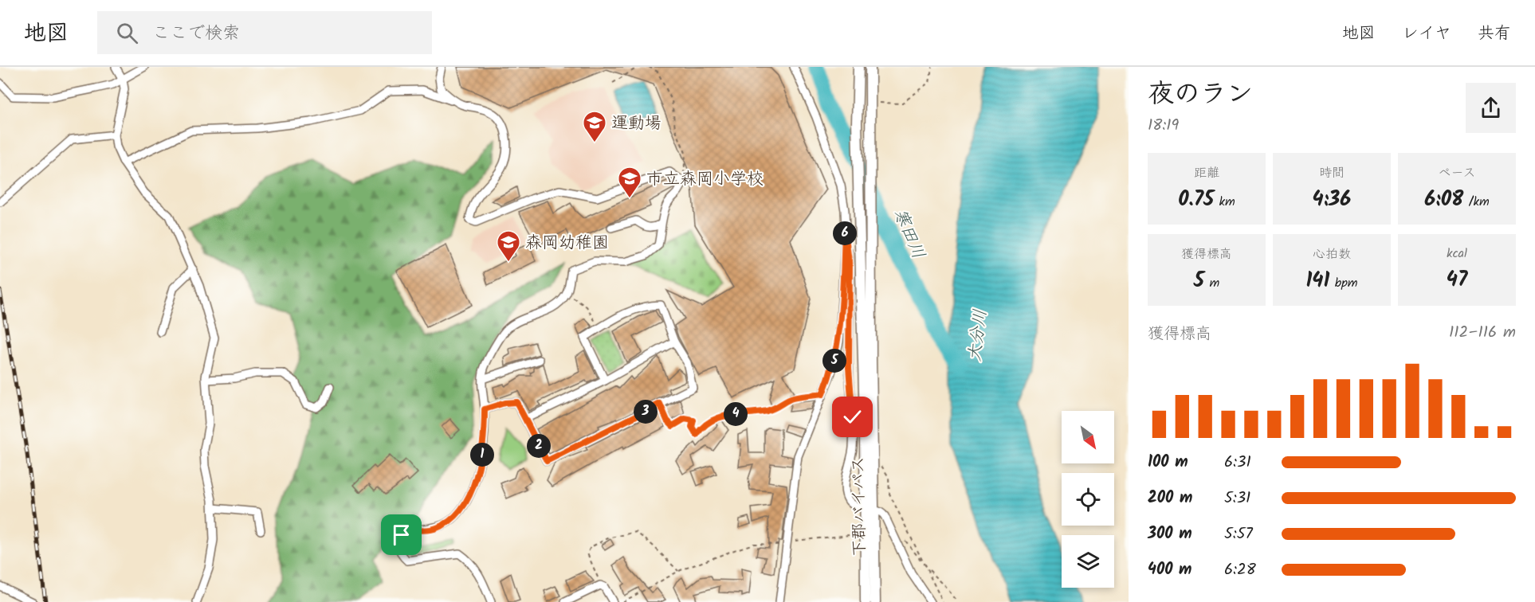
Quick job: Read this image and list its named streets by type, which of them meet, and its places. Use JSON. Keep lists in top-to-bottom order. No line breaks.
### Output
{"streets":{"street":["下郡バイパス"]},"water":["寒田川","大分川"],"places":{"school or university":["運動場","市立森岡小学校","森岡幼稚園"]},"north":"bottom right","page":{"header":"地図","search":"ここで検索","nav":["地図","レイヤ","共有"],"heading":["夜のラン","18:19"],"stats":[["距離","0.75 km"],["時間","4:36"],["ペース","6:08 /km"],["獲得標高","5 m"],["心拍数","141 bpm"],["kcal","47"]],"pins":["6","5","3","4","2","1"],"chart":["獲得標高","112–116 m"],"list":[{"name":"100 m","note":"6:31"},{"name":"200 m","note":"5:31"},{"name":"300 m","note":"5:57"},{"name":"400 m","note":"6:28"}]}}
